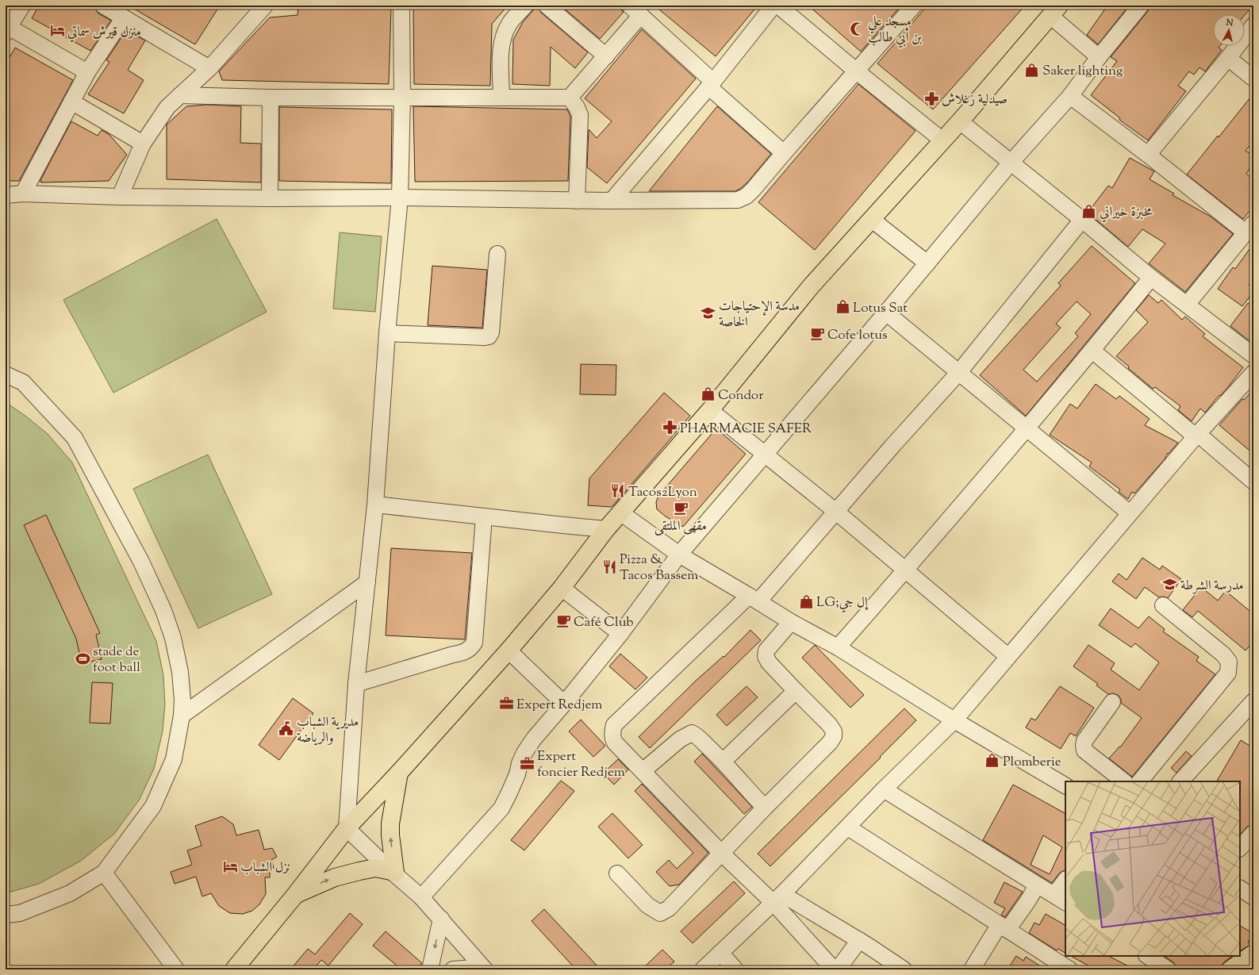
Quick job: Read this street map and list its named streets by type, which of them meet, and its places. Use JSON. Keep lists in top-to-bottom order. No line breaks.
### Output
{"places":{"mosque":["مسجد علي بن أبي طالب"],"hotel":["منزل قيرش سماتي","نزل الشباب"],"shop":["Saker lighting","مخبزة خيراني","Lotus Sat","Condor","LG;إل جي","Plomberie"],"pharmacy":["صيدلية زغلاش","PHARMACIE SAFER"],"school or university":["مدسة الإحتياجات الخاصة","مدرسة الشرطة"],"cafe":["Cofe lotus","مقهى الملتقى","Café Club"],"restaurant":["Tacos2Lyon","Pizza & Tacos Bassem"],"sports":["stade de foot ball"],"office":["Expert Redjem","Expert foncier Redjem"],"public building":["مديرية الشباب والرياضة"]},"north":"top"}
